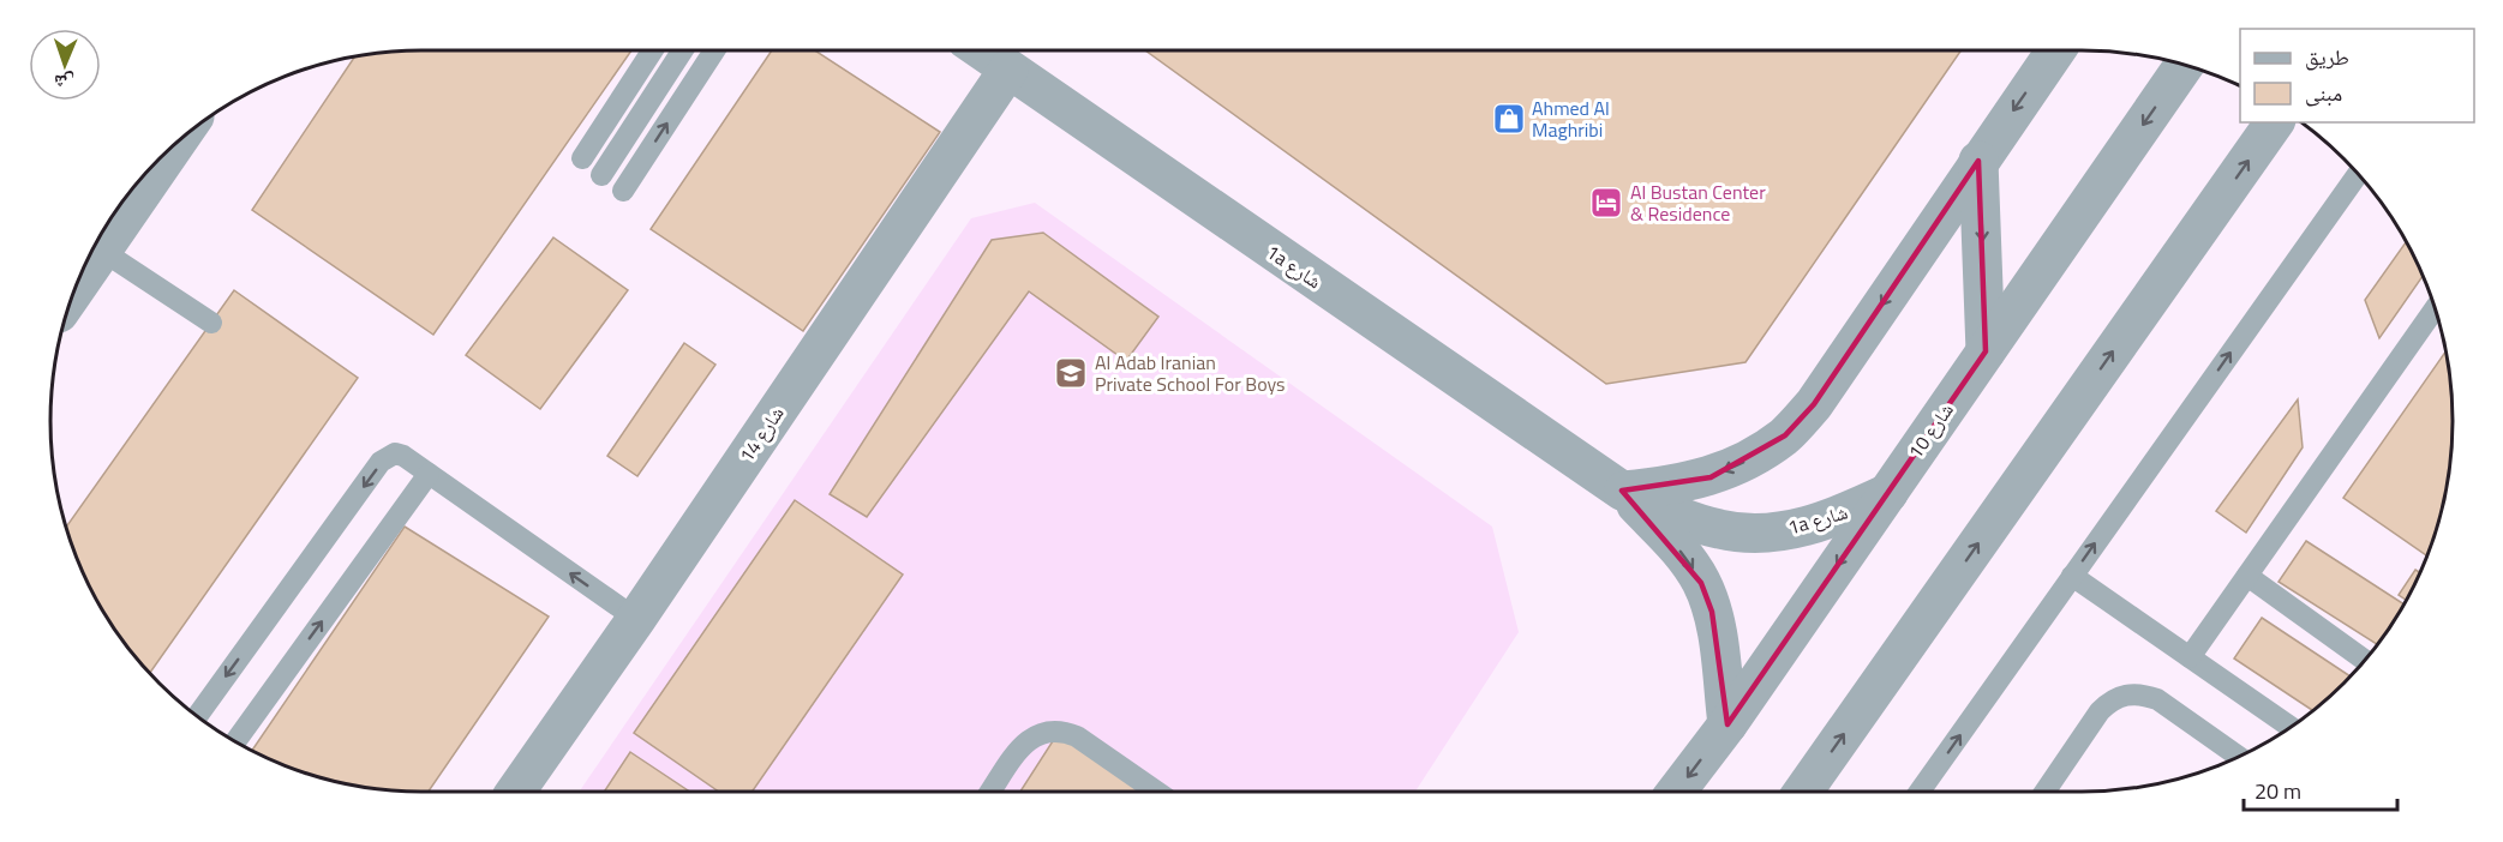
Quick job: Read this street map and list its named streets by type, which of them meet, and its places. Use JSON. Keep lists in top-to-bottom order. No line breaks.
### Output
{"streets":{"street":["1a شارع","شارع 10","شارع 14"]},"crossings":[["1a شارع","شارع 10"]],"places":{"shop":["Ahmed Al Maghribi"],"hotel":["Al Bustan Center & Residence"],"school or university":["Al Adab Iranian Private School For Boys"]},"legend":["طريق","مبنى"],"scale_bar":"20 m","north":"bottom"}
